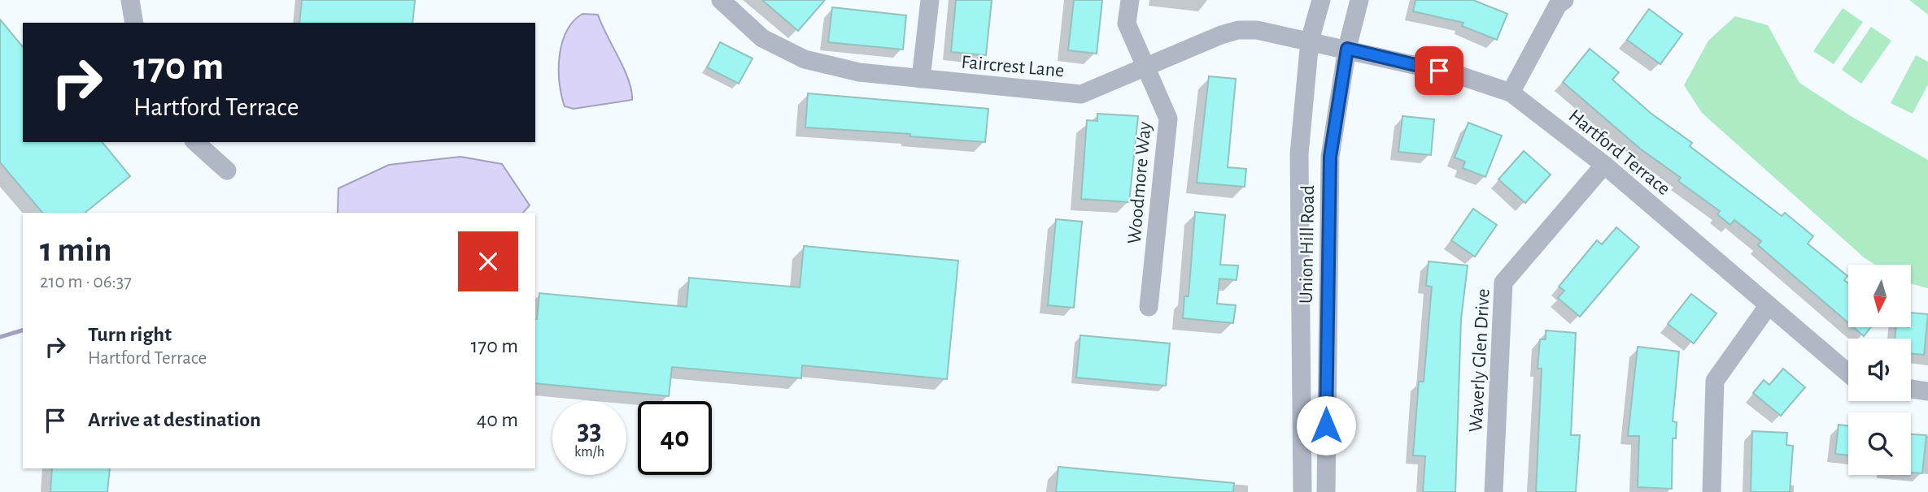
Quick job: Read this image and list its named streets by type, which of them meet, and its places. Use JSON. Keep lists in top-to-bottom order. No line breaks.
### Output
{"streets":{"street":["Faircrest Lane","Hartford Terrace","Woodmore Way","Union Hill Road","Waverly Glen Drive"]},"crossings":[["Faircrest Lane","Hartford Terrace"],["Faircrest Lane","Woodmore Way"],["Faircrest Lane","Union Hill Road"],["Hartford Terrace","Union Hill Road"],["Hartford Terrace","Waverly Glen Drive"]],"north":"bottom","page":{"turn":["170 m","Hartford Terrace"],"heading":["1 min","210 m · 06:37"],"list":[{"name":"Turn right","note":"Hartford Terrace","value":"170 m"},{"name":"Arrive at destination","value":"40 m"}],"speed":"33 km/h","limit":"40"}}
